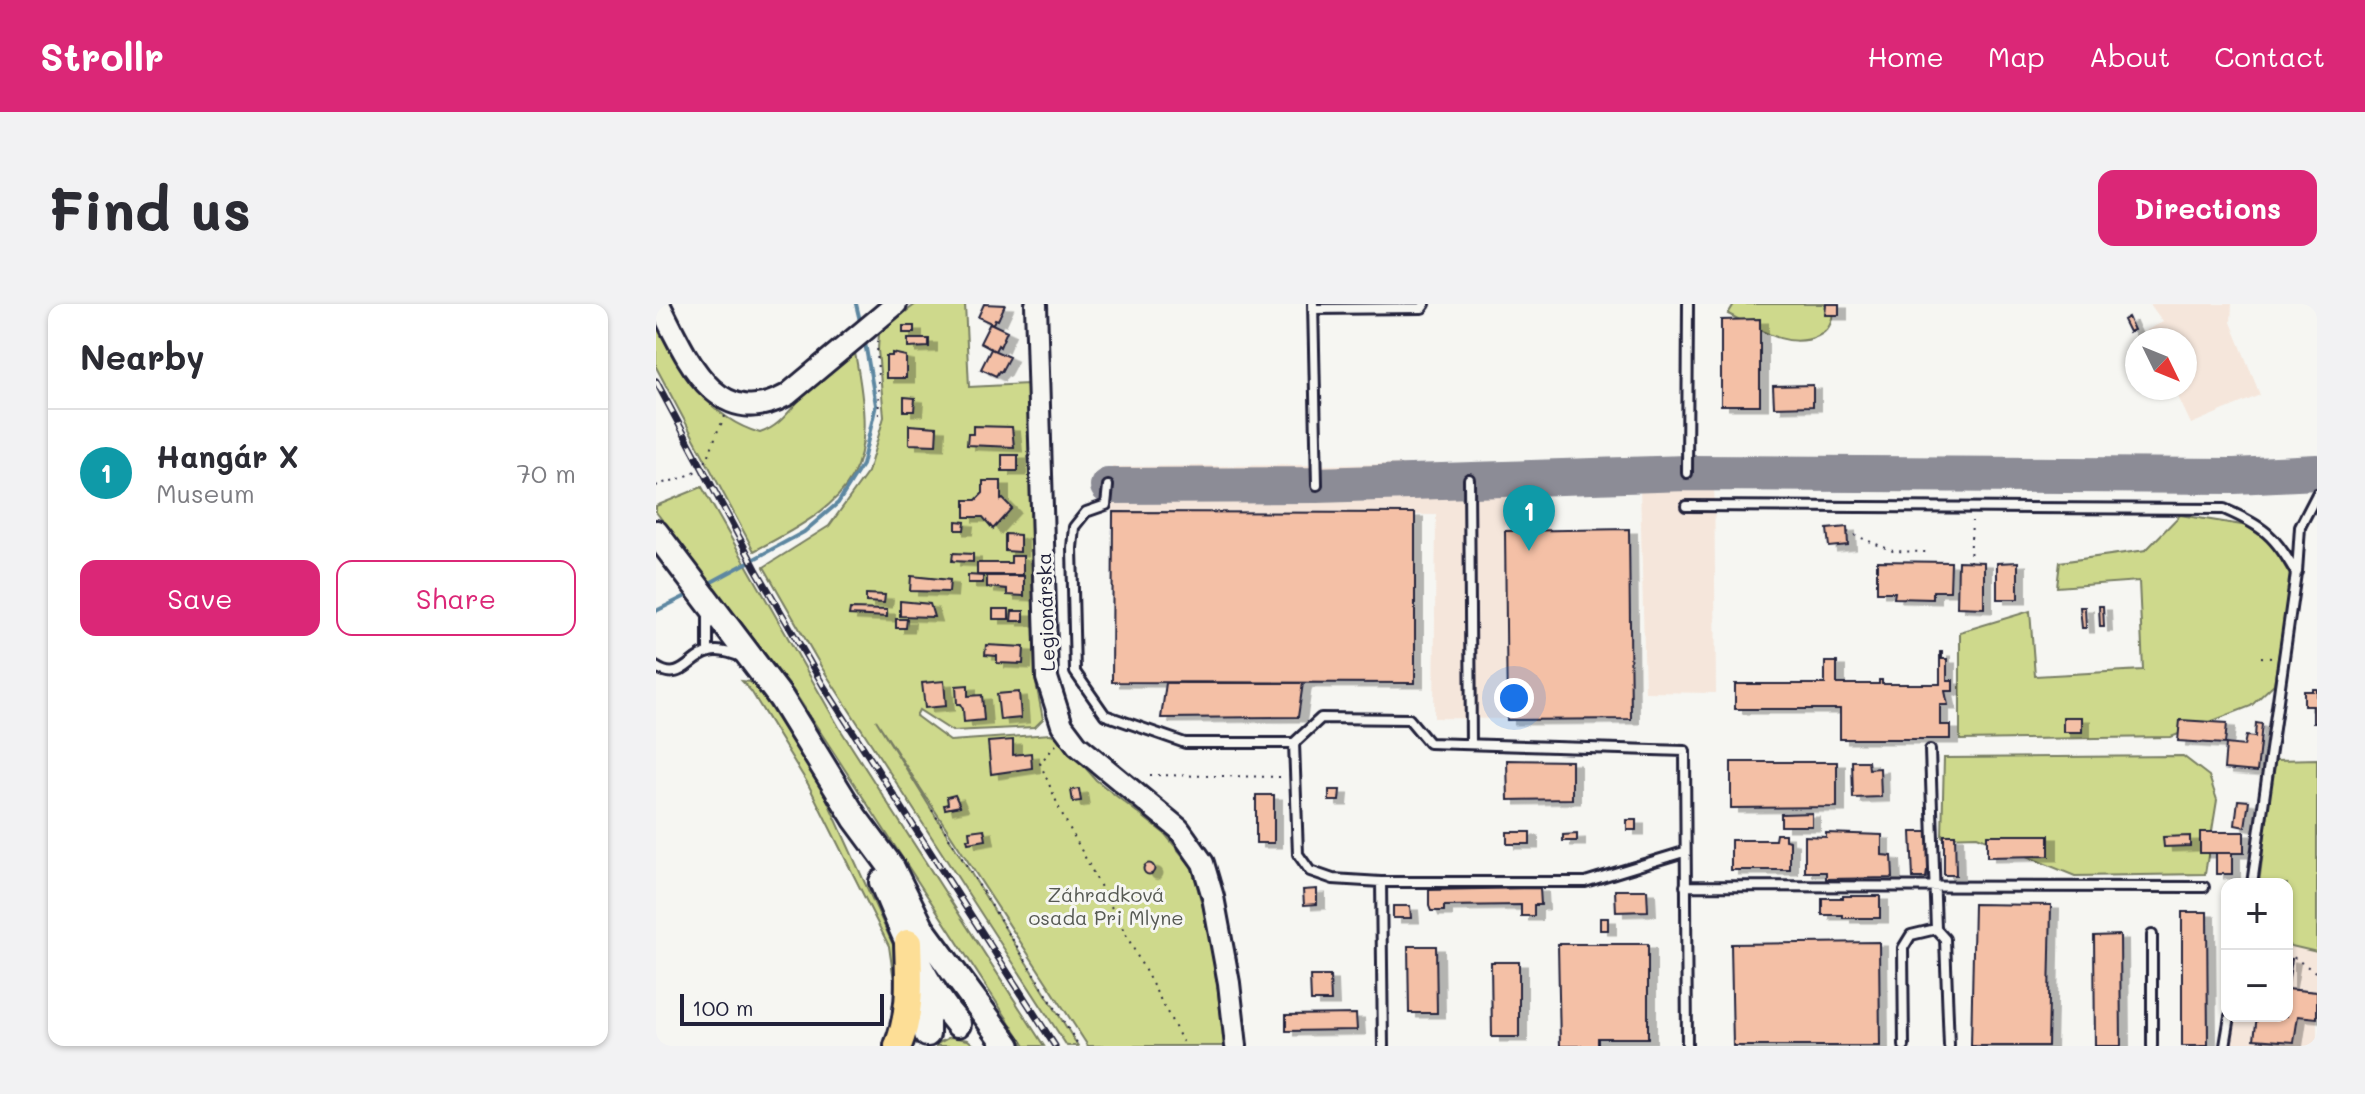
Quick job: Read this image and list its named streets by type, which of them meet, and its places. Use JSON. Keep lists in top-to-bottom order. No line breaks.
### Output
{"streets":{"street":["Legionárska"]},"parks":["Záhradková osada Pri Mlyne"],"scale_bar":"100 m","north":"bottom right","page":{"header":"Strollr","nav":["Home","Map","About","Contact"],"buttons":["Directions",["Save","Share"]],"title":"Find us","heading":"Nearby","list":[{"mark":"1","name":"Hangár X","note":"Museum","value":"70 m"}],"pins":"1","map_buttons":["+","−"],"scale":"100 m"}}
